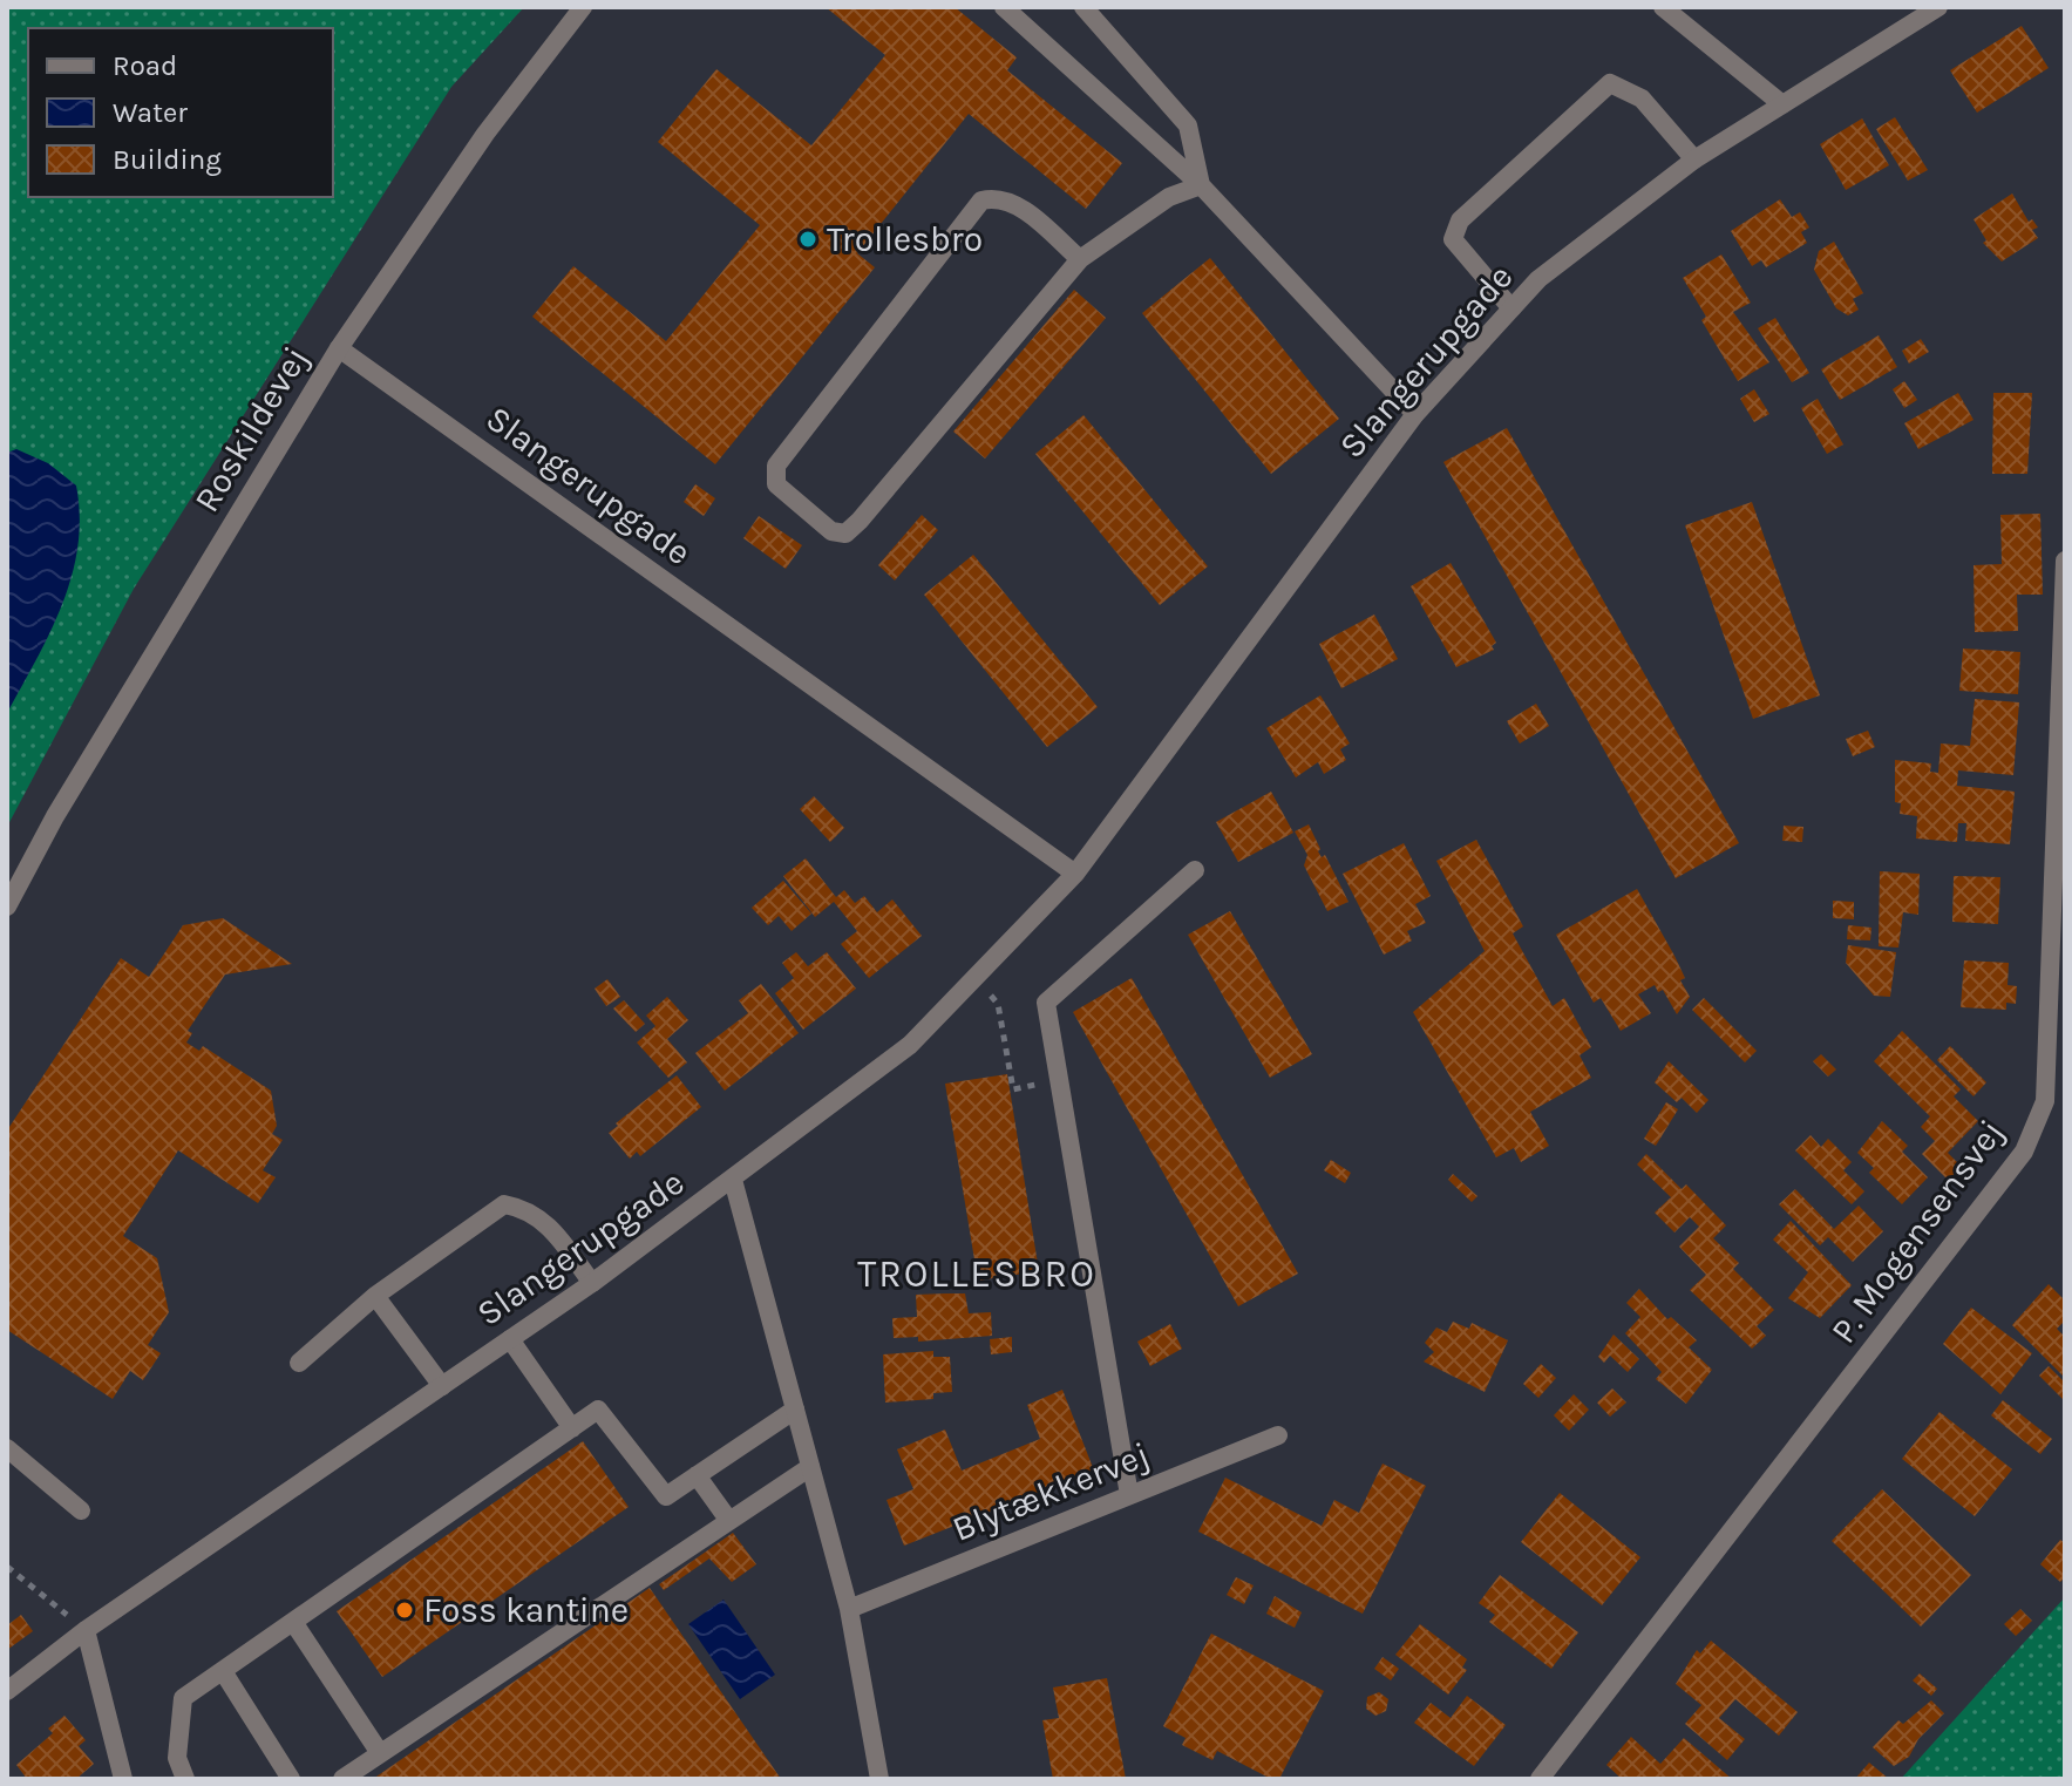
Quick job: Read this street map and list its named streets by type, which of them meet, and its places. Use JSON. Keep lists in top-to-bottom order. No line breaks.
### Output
{"streets":{"street":["Slangerupgade","Roskildevej","P. Mogensensvej","Blytækkervej"]},"crossings":[["Slangerupgade","Roskildevej"]],"districts":["TROLLESBRO"],"places":["Trollesbro","Foss kantine"],"legend":["Road","Water","Building"]}
